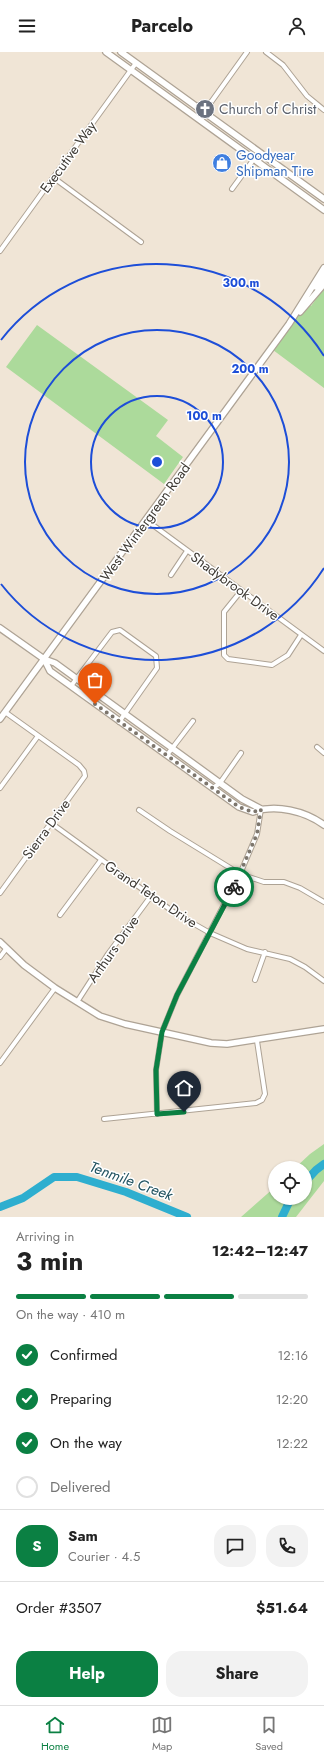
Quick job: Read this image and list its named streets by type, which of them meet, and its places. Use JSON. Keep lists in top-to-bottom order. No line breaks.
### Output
{"streets":{"main road":["West Wintergreen Road"],"street":["Executive Way","Shadybrook Drive","Sierra Drive","Grand Teton Drive","Arthurs Drive"]},"crossings":[["West Wintergreen Road","Shadybrook Drive"],["Sierra Drive","Grand Teton Drive"],["Grand Teton Drive","Arthurs Drive"]],"water":["Tenmile Creek"],"places":{"church":["Church of Christ"],"shop":["Goodyear Shipman Tire"]},"page":{"header":"Parcelo","heading":["3 min","Arriving in","12:42–12:47"],"panel":["Sam","Courier · 4.5","Order #3507","$51.64"],"bar":"On the way · 410 m","list":[["Confirmed","12:16"],["Preparing","12:20"],["On the way","12:22"],"Delivered"],"round":"S","buttons":["Help","Share"],"tabs":["Home","Map","Saved"]},"rings":["300 m","200 m","100 m"]}
